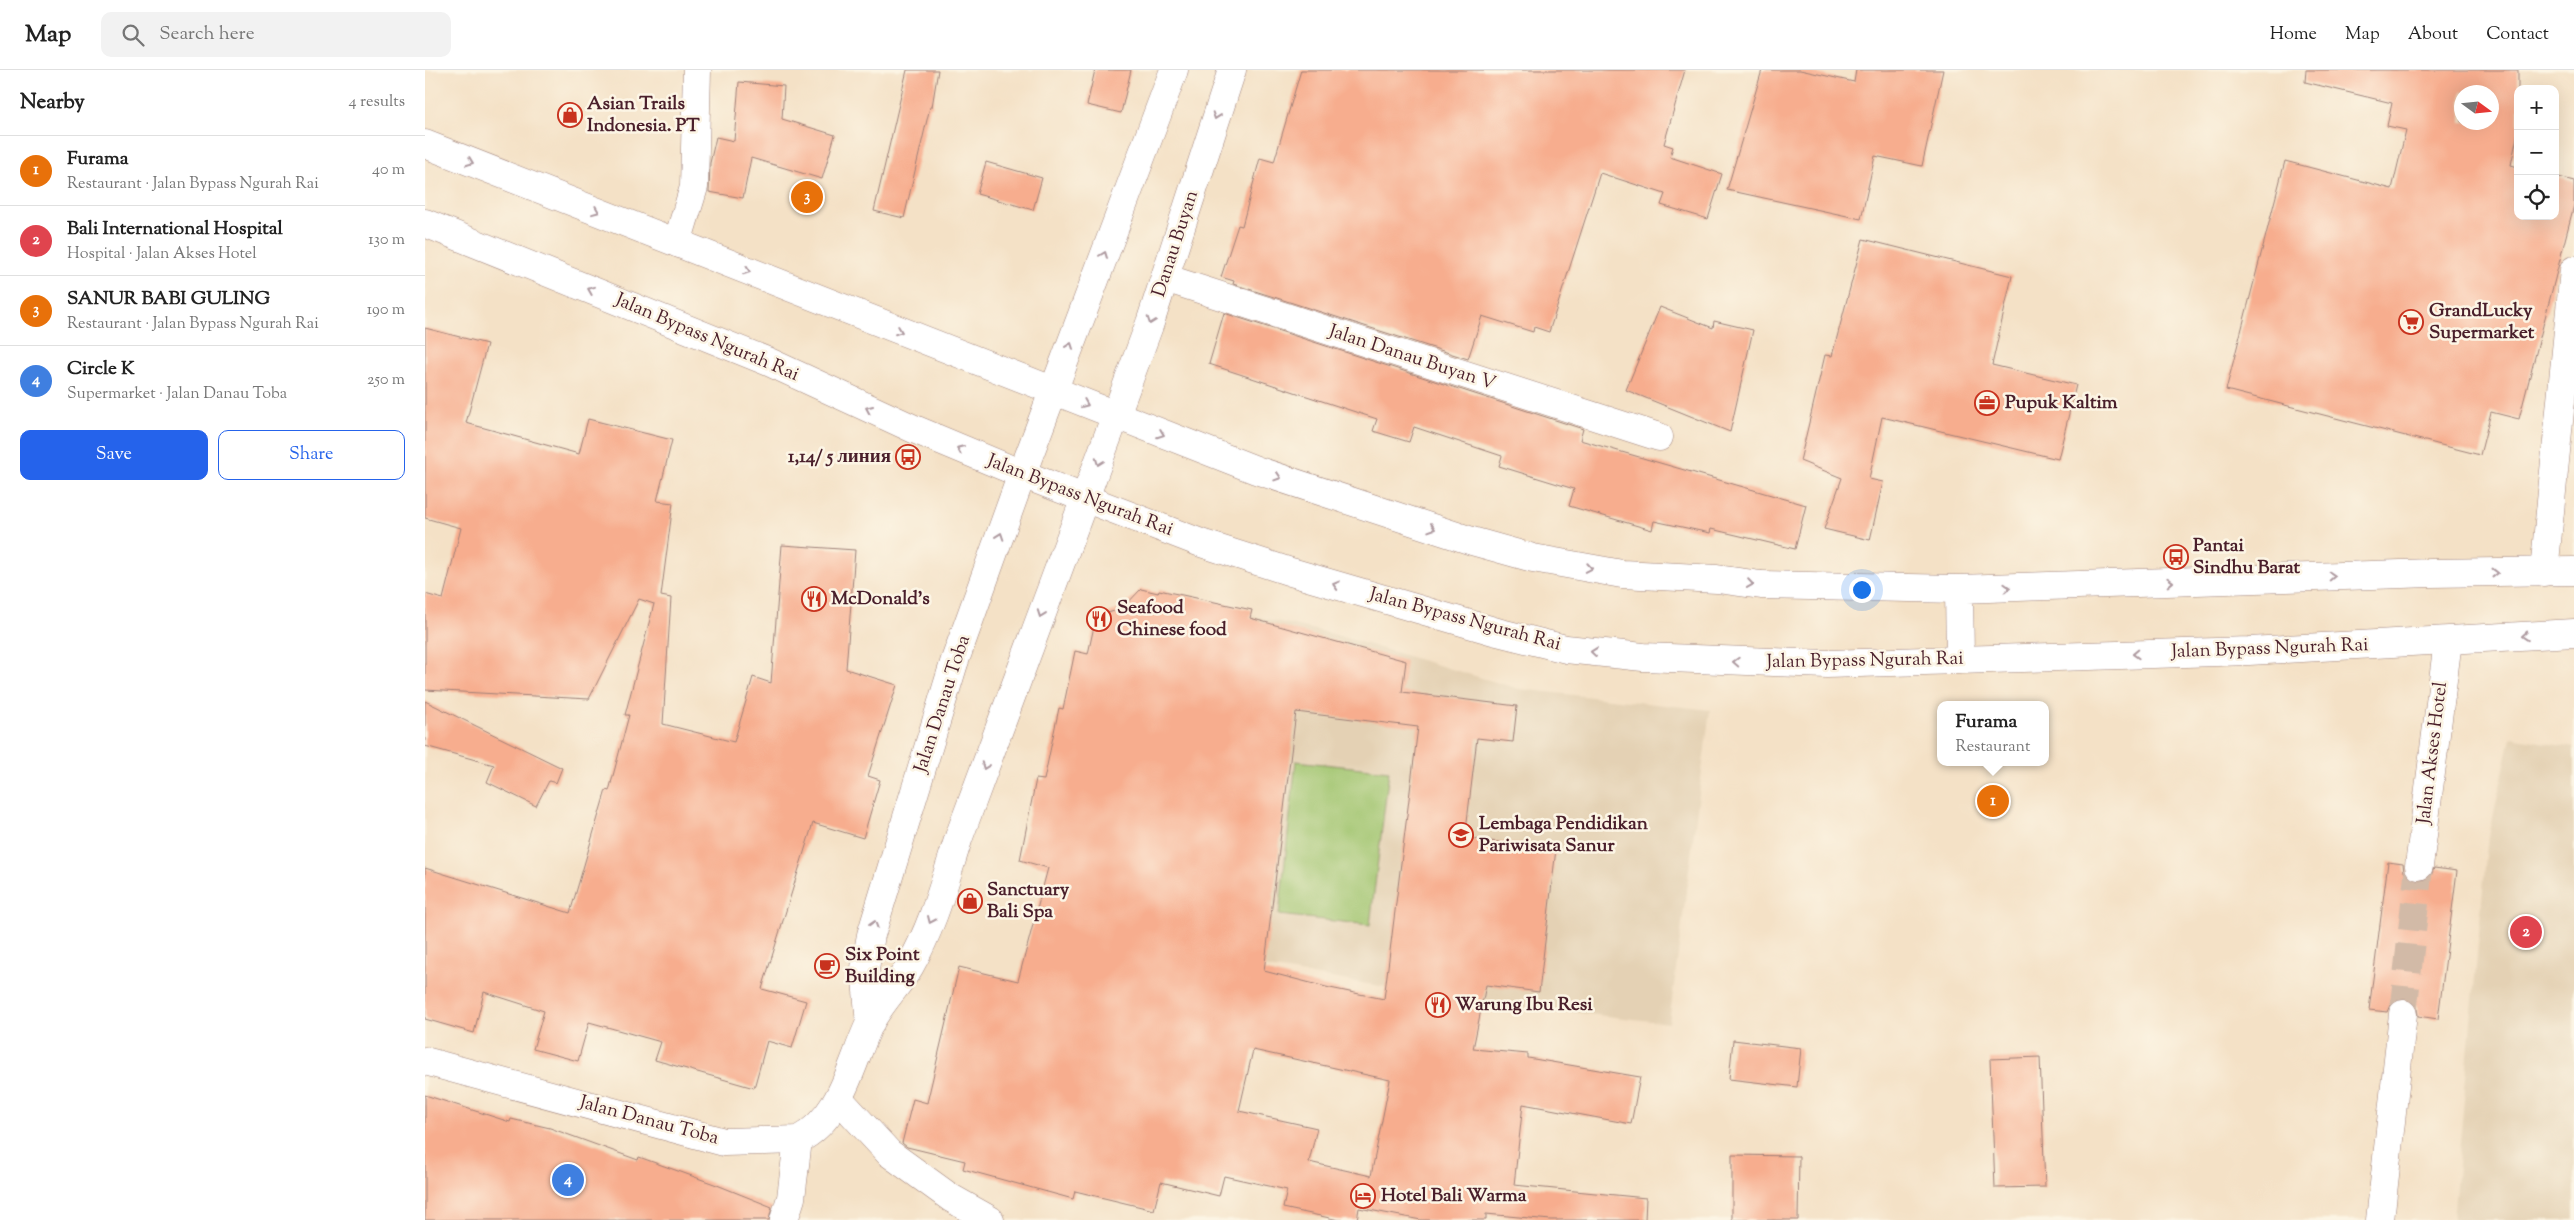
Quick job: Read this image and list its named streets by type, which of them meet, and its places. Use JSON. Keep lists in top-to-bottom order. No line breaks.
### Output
{"streets":{"main road":["Danau Buyan","Jalan Bypass Ngurah Rai","Jalan Danau Buyan V","Jalan Danau Toba","Jalan Akses Hotel"]},"crossings":[["Danau Buyan","Jalan Danau Buyan V"],["Danau Buyan","Jalan Danau Toba"],["Jalan Bypass Ngurah Rai","Jalan Danau Toba"],["Jalan Bypass Ngurah Rai","Jalan Akses Hotel"]],"places":{"shop":["Asian Trails Indonesia. PT","Sanctuary Bali Spa"],"supermarket":["GrandLucky Supermarket"],"office":["Pupuk Kaltim"],"bus stop":["1,14/ 5 линия","Pantai Sindhu Barat"],"restaurant":["McDonald's","Seafood Chinese food","Warung Ibu Resi"],"school or university":["Lembaga Pendidikan Pariwisata Sanur"],"cafe":["Six Point Building"],"hotel":["Hotel Bali Warma"]},"north":"right","page":{"header":"Map","search":"Search here","nav":["Home","Map","About","Contact"],"heading":["Nearby","4 results"],"map_buttons":["+","−"],"list":[{"mark":"1","name":"Furama","note":"Restaurant · Jalan Bypass Ngurah Rai","value":"40 m"},{"mark":"2","name":"Bali International Hospital","note":"Hospital · Jalan Akses Hotel","value":"130 m"},{"mark":"3","name":"SANUR BABI GULING","note":"Restaurant · Jalan Bypass Ngurah Rai","value":"190 m"},{"mark":"4","name":"Circle K","note":"Supermarket · Jalan Danau Toba","value":"250 m"}],"pins":["3","1","2","4"],"buttons":["Save","Share"],"popup":["Furama","Restaurant"]}}
